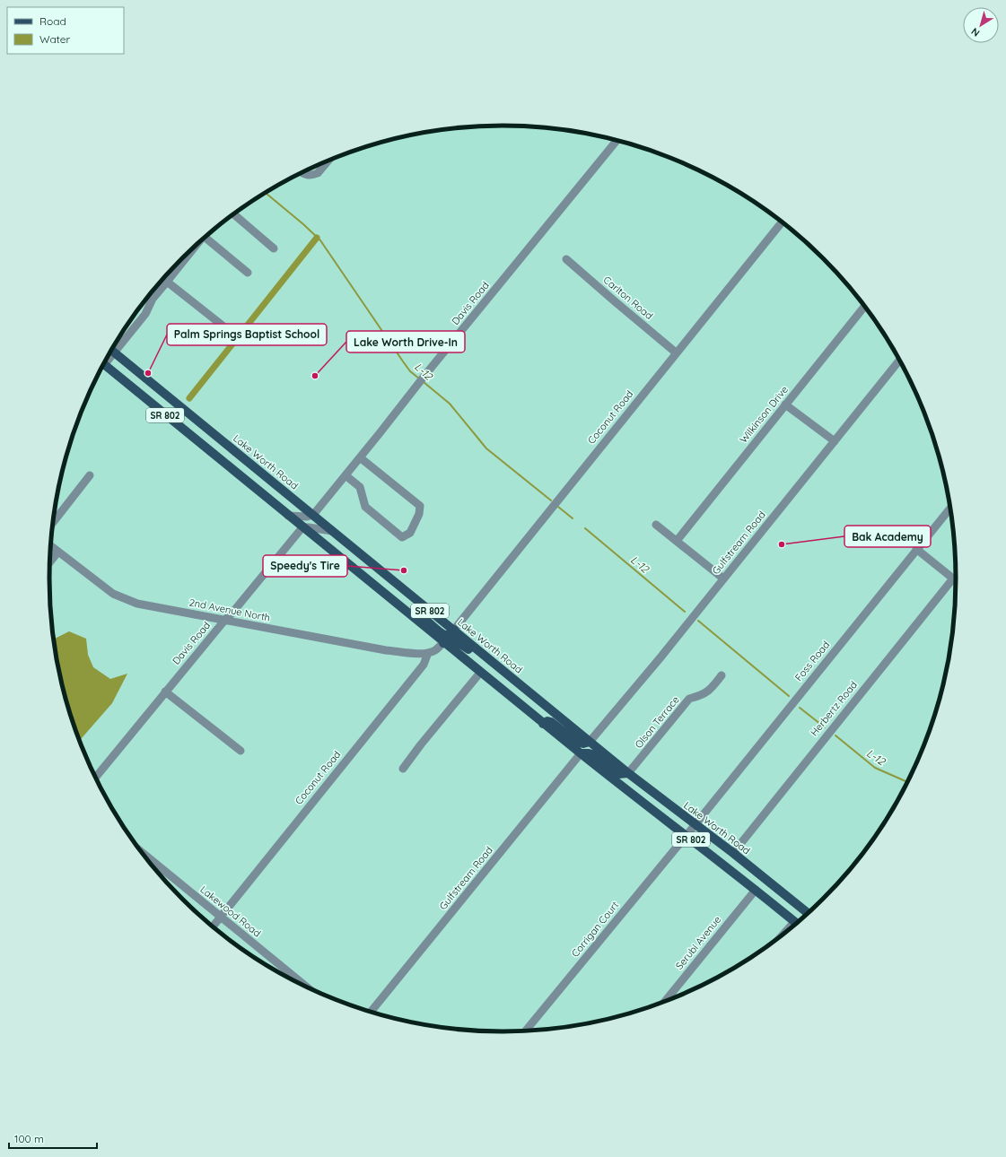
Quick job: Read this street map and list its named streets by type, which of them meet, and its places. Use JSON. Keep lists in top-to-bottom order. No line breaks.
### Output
{"streets":{"main road":["SR 802","Lake Worth Road"],"street":["Carlton Road","Davis Road","Wilkinson Drive","Coconut Road","Gulfstream Road","2nd Avenue North","Foss Road","Herbertz Road","Olson Terrace","Lakewood Road","Corrigan Court","Serubi Avenue"]},"crossings":[["Carlton Road","Coconut Road"],["Davis Road","SR 802"],["Davis Road","Lake Worth Road"],["Davis Road","2nd Avenue North"],["SR 802","Coconut Road"],["SR 802","Gulfstream Road"],["SR 802","Foss Road"],["SR 802","Corrigan Court"],["SR 802","Serubi Avenue"],["Coconut Road","Lake Worth Road"],["Coconut Road","2nd Avenue North"],["Coconut Road","Lakewood Road"],["Lake Worth Road","Gulfstream Road"],["Lake Worth Road","Foss Road"],["Lake Worth Road","Herbertz Road"],["Lake Worth Road","Olson Terrace"],["Foss Road","Herbertz Road"],["Foss Road","Corrigan Court"]],"water":["L-12"],"places":["Palm Springs Baptist School","Lake Worth Drive-In","Bak Academy","Speedy's Tire"],"legend":["Road","Water"],"scale_bar":"100 m","north":"bottom left"}
